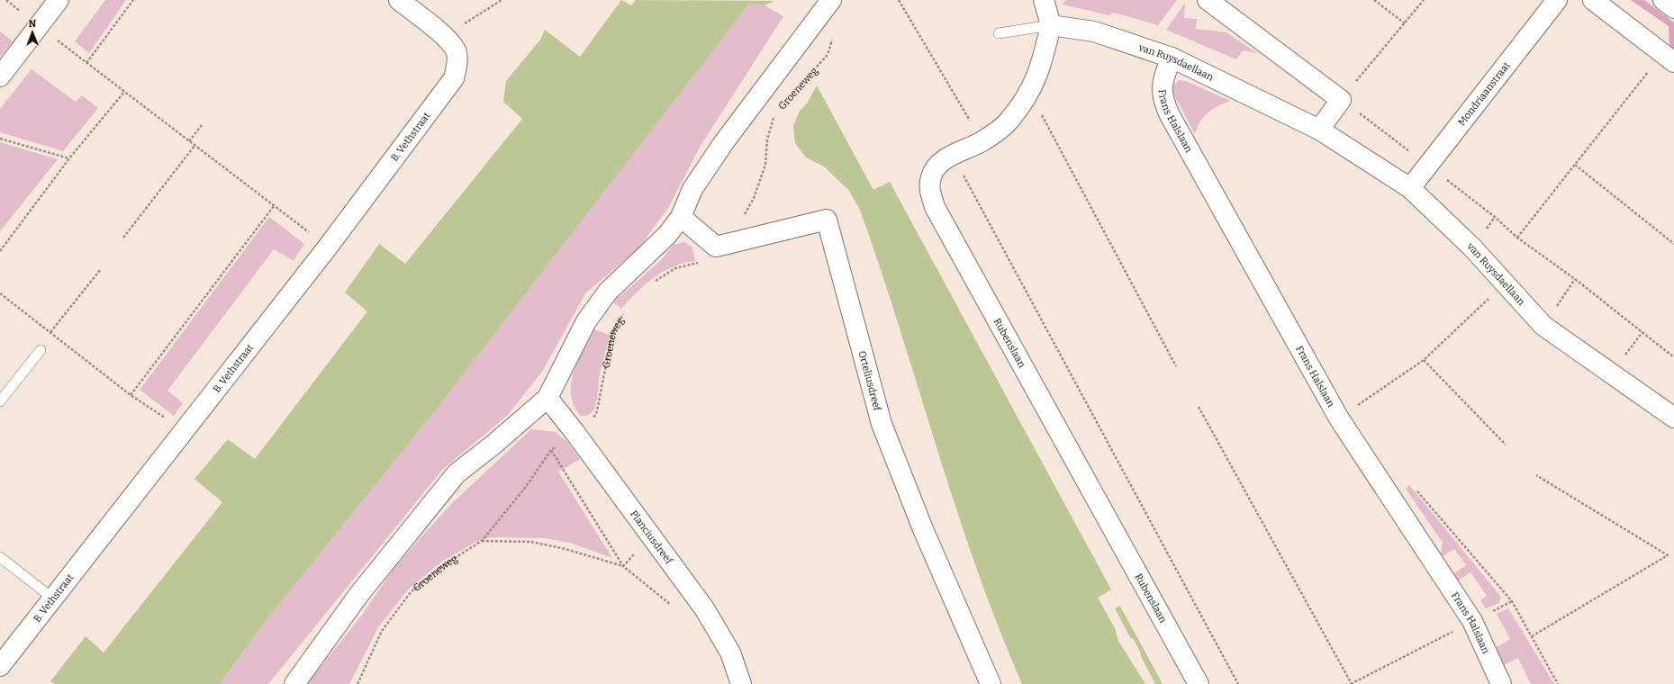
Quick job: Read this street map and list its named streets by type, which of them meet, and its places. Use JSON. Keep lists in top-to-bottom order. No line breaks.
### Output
{"streets":{"street":["van Ruysdaellaan","Mondriaanstraat","Frans Halslaan","B. Vethstraat","Rubenslaan","Orteliusdreef","Planciusdreef"],"path":["Groeneweg"]},"crossings":[["van Ruysdaellaan","Mondriaanstraat"],["van Ruysdaellaan","Frans Halslaan"],["van Ruysdaellaan","Rubenslaan"],["Groeneweg","Planciusdreef"]],"north":"top"}
